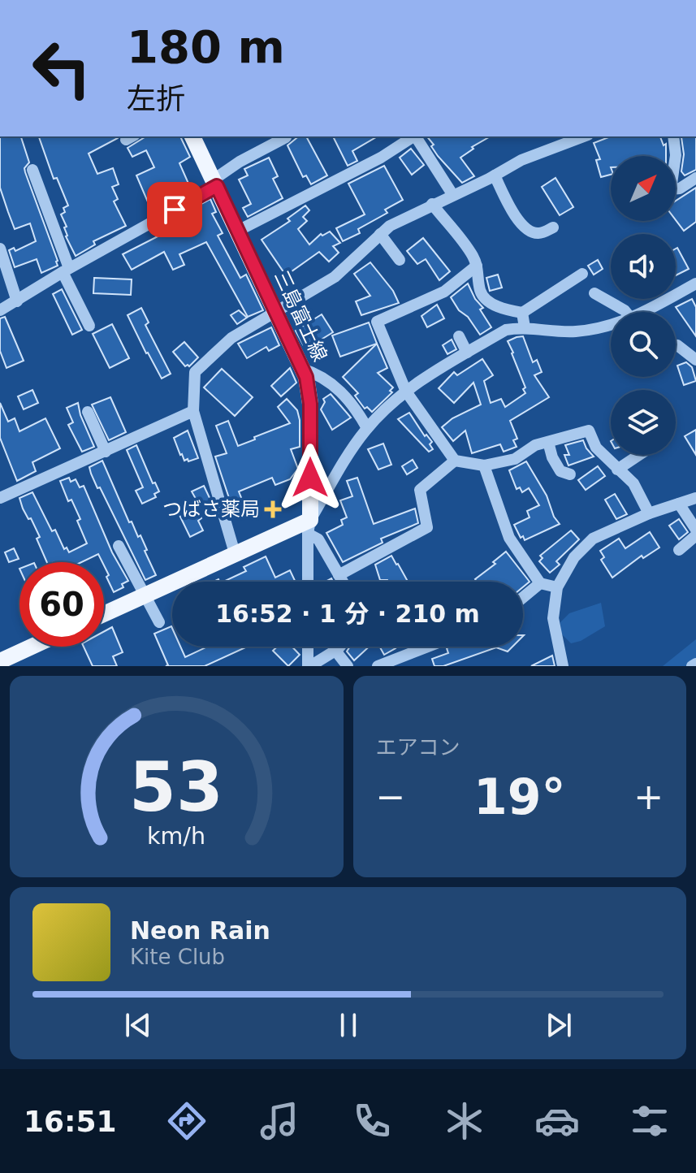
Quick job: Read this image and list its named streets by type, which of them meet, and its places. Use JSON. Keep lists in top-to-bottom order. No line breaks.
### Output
{"streets":{"main road":["三島富士線"]},"places":{"health":["つばさ薬局"]},"north":"top right","page":{"turn":["180 m","左折"],"limit":"60","trip":"16:52 · 1 分 · 210 m","tile":"エアコン","heat":["−","19°","+"],"song":["Neon Rain","Kite Club"],"tabs":"16:51","gauge":["53","km/h"]}}
